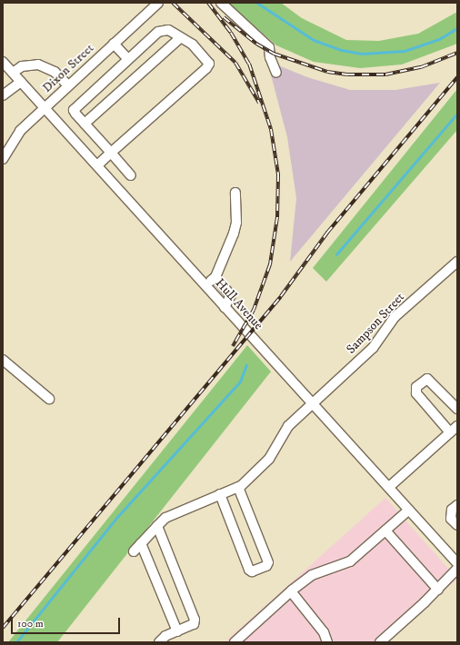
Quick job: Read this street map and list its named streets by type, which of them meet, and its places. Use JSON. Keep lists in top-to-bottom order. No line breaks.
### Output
{"streets":{"street":["Dixon Street","Hull Avenue","Sampson Street"]},"crossings":[["Dixon Street","Hull Avenue"],["Hull Avenue","Sampson Street"]],"scale_bar":"100 m"}
